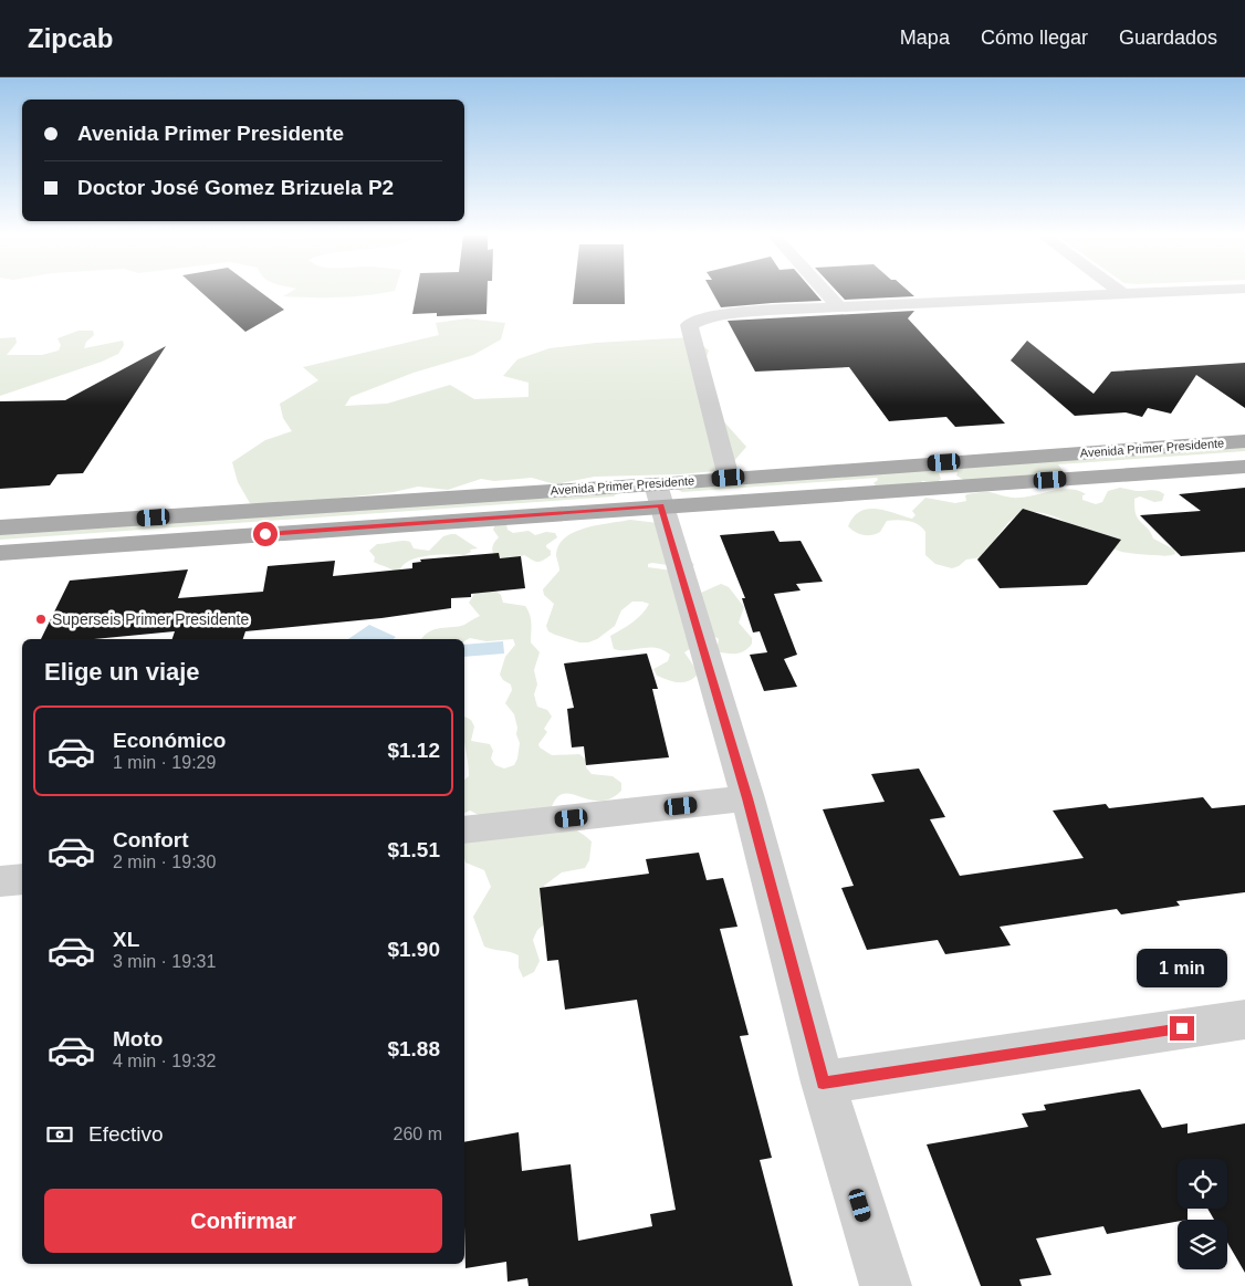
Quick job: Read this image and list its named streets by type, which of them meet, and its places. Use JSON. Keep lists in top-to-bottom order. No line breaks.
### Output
{"streets":{"main road":["Avenida Primer Presidente"]},"places":["Superseis Primer Presidente"],"page":{"header":"Zipcab","nav":["Mapa","Cómo llegar","Guardados"],"banner":["Avenida Primer Presidente","Doctor José Gomez Brizuela P2"],"heading":"Elige un viaje","list":[{"name":"Económico","note":"1 min · 19:29","value":"$1.12"},{"name":"Confort","note":"2 min · 19:30","value":"$1.51"},{"name":"XL","note":"3 min · 19:31","value":"$1.90"},{"name":"Moto","note":"4 min · 19:32","value":"$1.88"}],"bubble":"1 min","pay":["Efectivo","260 m"],"buttons":"Confirmar"}}
